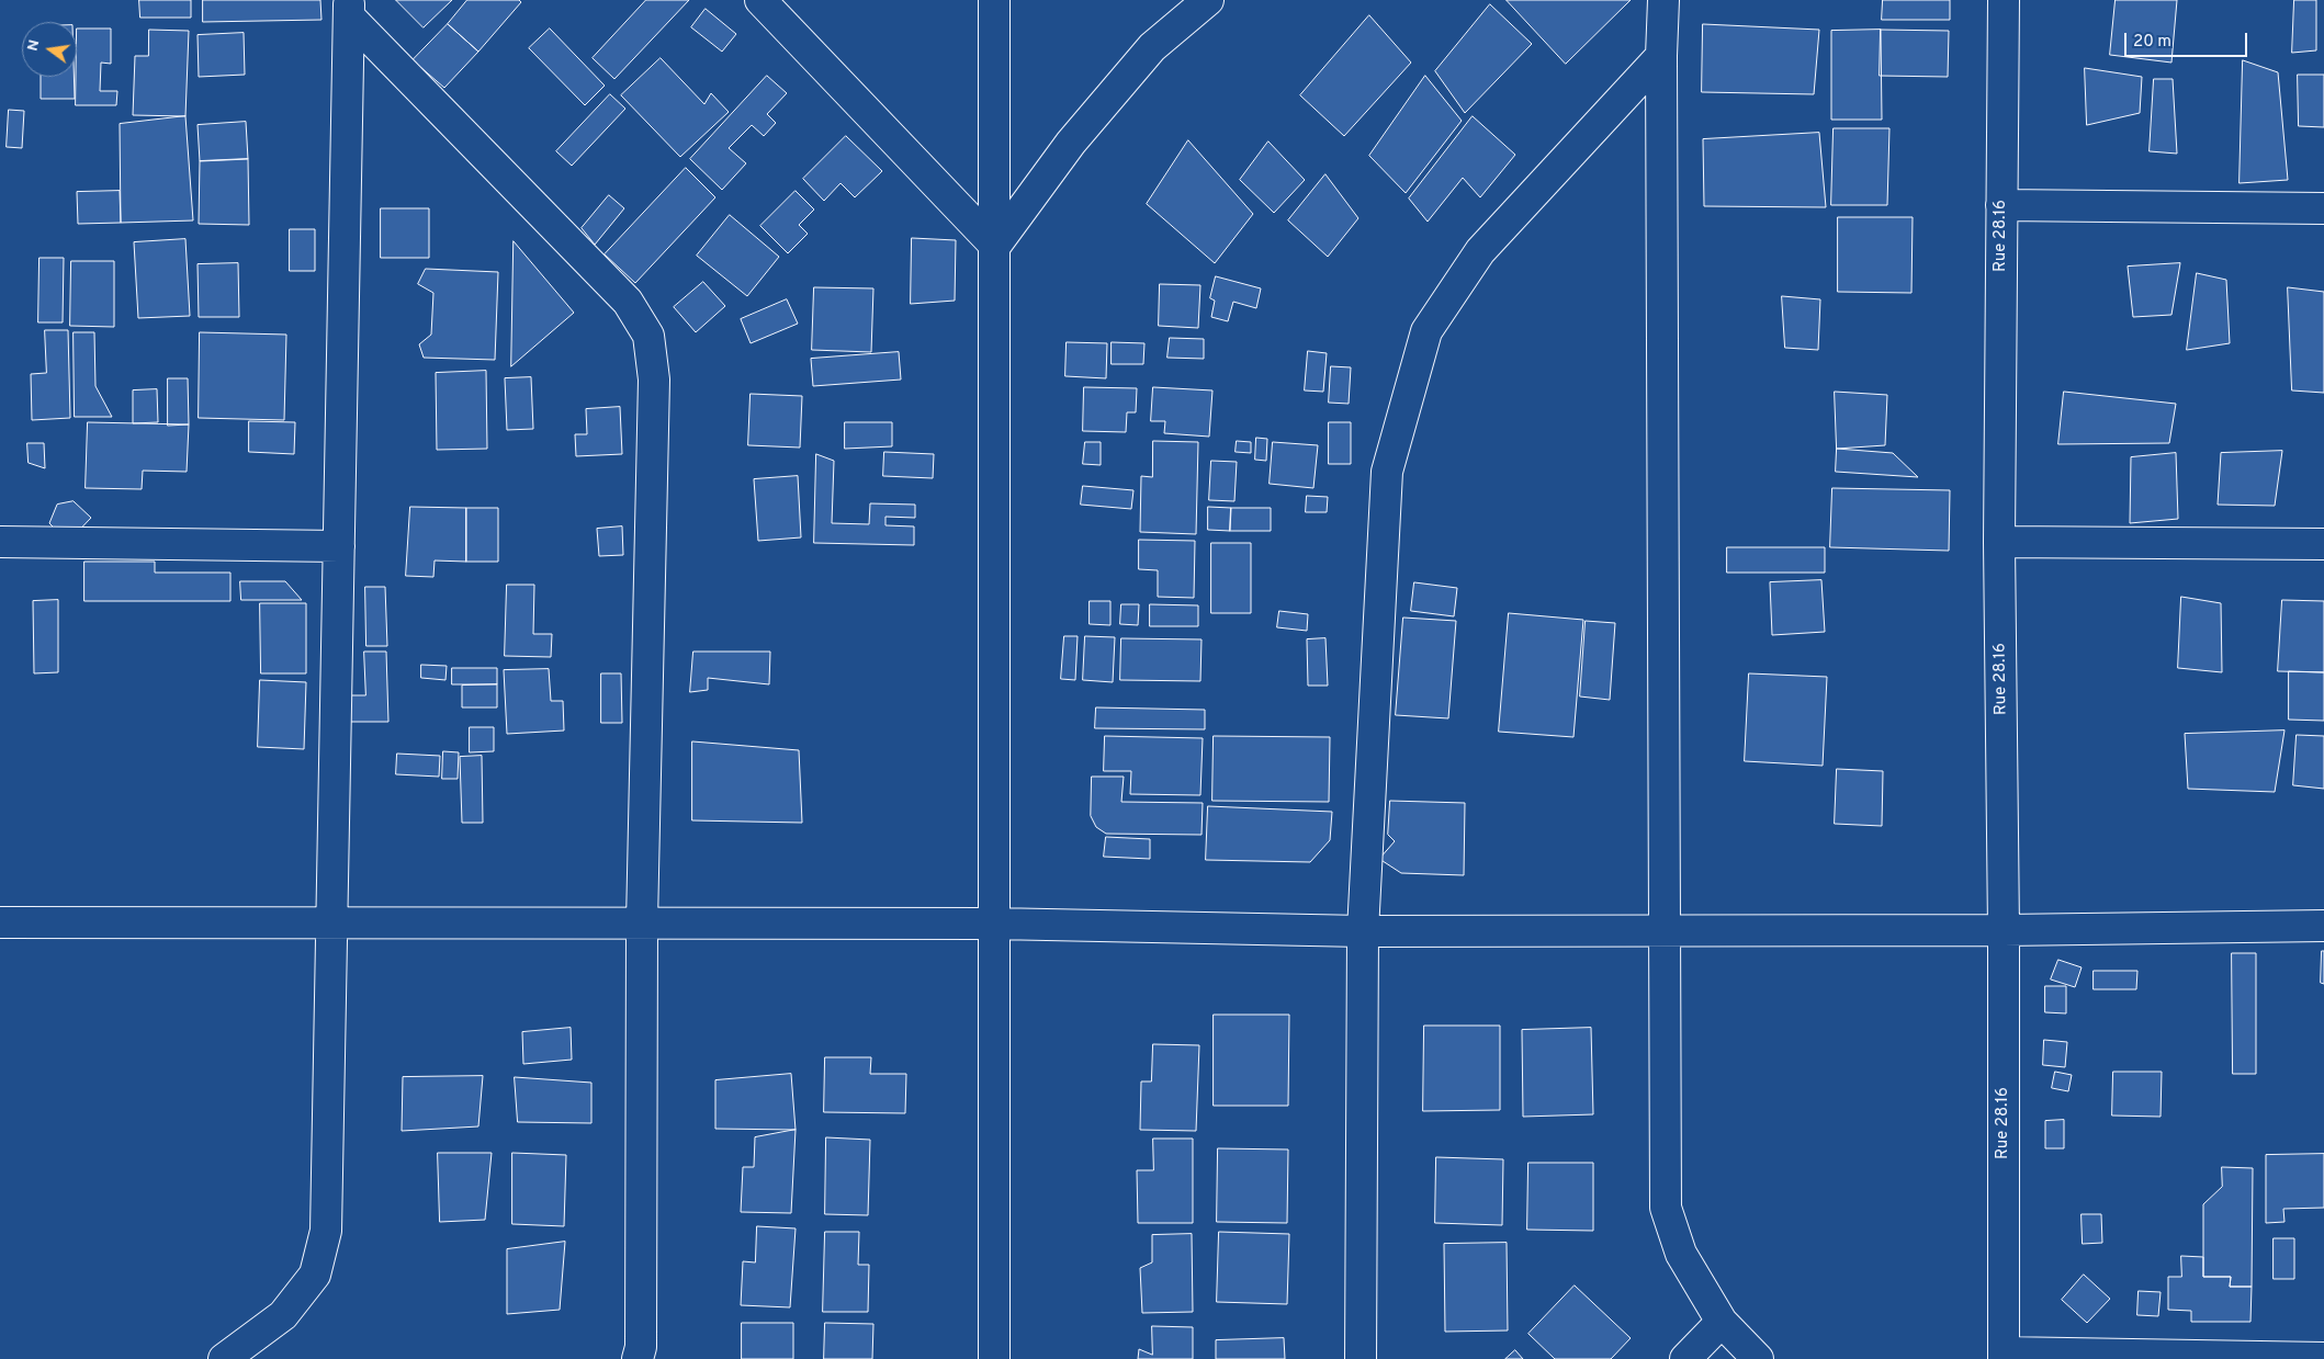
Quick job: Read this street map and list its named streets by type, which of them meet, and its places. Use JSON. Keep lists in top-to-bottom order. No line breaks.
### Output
{"streets":{"street":["Rue 28.16"]},"scale_bar":"20 m","north":"left"}
